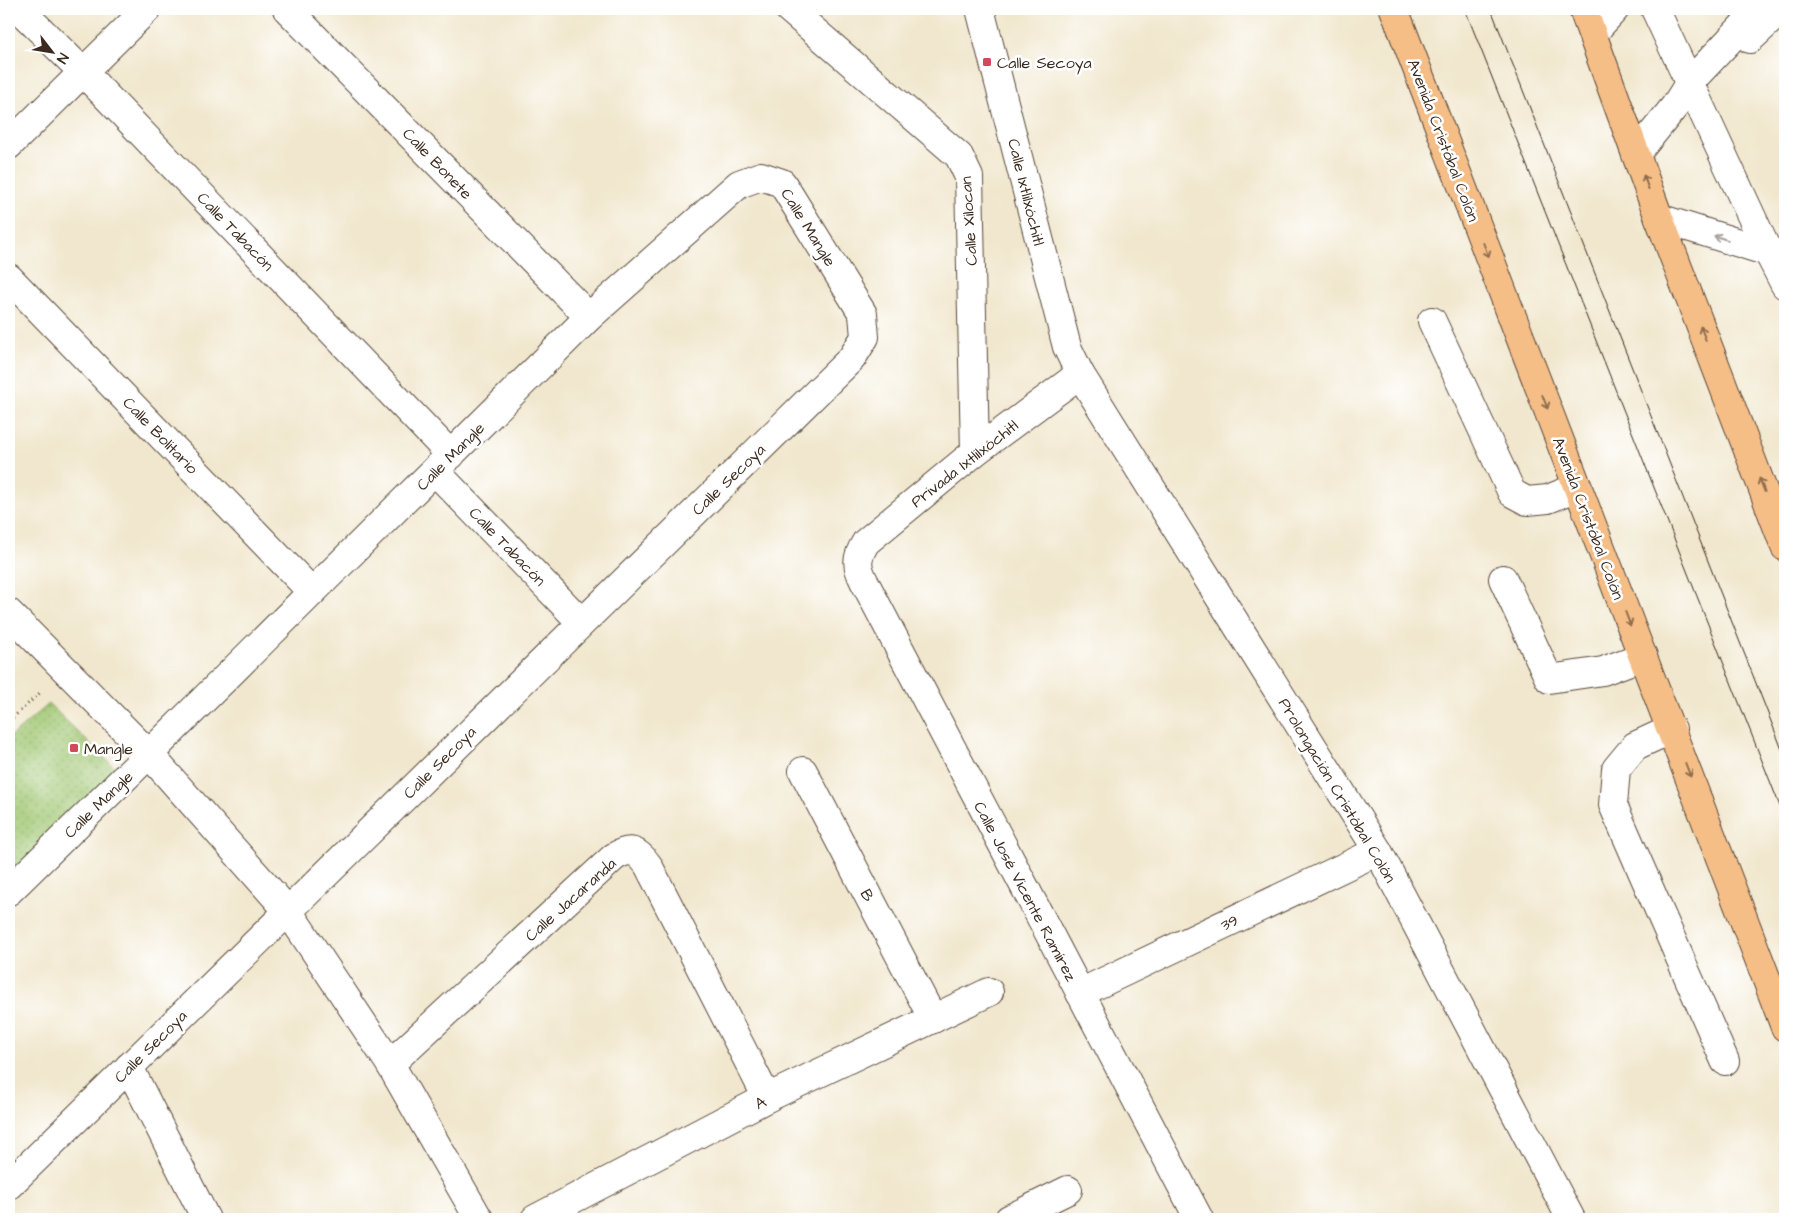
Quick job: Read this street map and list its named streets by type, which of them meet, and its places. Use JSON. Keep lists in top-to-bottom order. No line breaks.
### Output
{"streets":{"main road":["Avenida Cristóbal Colón"],"street":["Calle Bonete","Calle Ixtlilxóchitl","Calle Xilocan","Calle Mangle","Calle Tabacón","Calle Bolitario","Privada Ixtlilxóchitl","Calle Secoya","Prolongación Cristóbal Colón","Calle José Vicente Ramírez","B","Calle Jacaranda","39","A"]},"crossings":[["Calle Bonete","Calle Mangle"],["Calle Ixtlilxóchitl","Privada Ixtlilxóchitl"],["Calle Ixtlilxóchitl","Prolongación Cristóbal Colón"],["Calle Xilocan","Privada Ixtlilxóchitl"],["Calle Mangle","Calle Tabacón"],["Calle Mangle","Calle Bolitario"],["Calle Mangle","Calle Secoya"],["Calle Tabacón","Calle Secoya"],["Privada Ixtlilxóchitl","Prolongación Cristóbal Colón"],["Privada Ixtlilxóchitl","Calle José Vicente Ramírez"],["Prolongación Cristóbal Colón","39"],["Calle José Vicente Ramírez","39"],["B","A"],["Calle Jacaranda","A"]],"places":{"transit":["Calle Secoya","Mangle"]},"north":"bottom right"}
